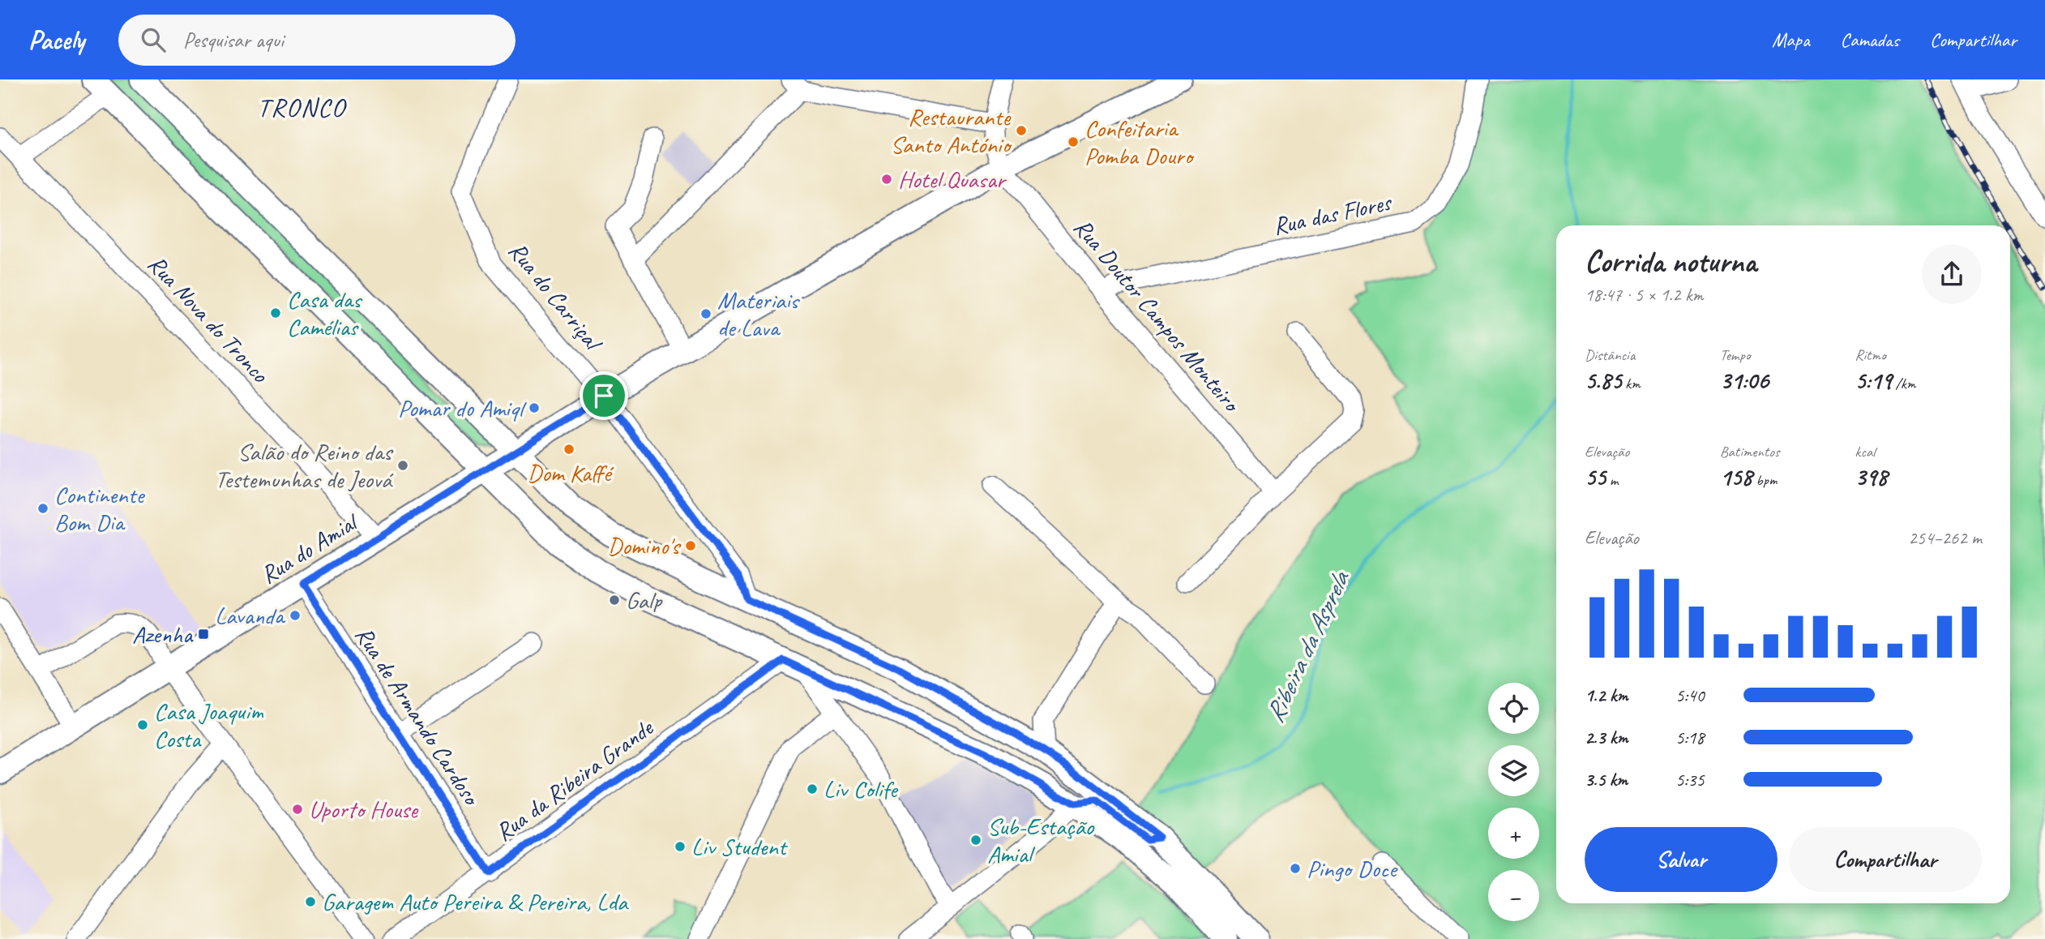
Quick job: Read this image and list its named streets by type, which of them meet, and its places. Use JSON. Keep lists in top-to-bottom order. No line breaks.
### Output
{"streets":{"main road":["Rua do Amial"],"street":["Rua das Flores","Rua do Carriçal","Rua Doutor Campos Monteiro","Rua Nova do Tronco","Rua de Armando Cardoso","Rua da Ribeira Grande"]},"crossings":[["Rua das Flores","Rua Doutor Campos Monteiro"],["Rua do Carriçal","Rua do Amial"],["Rua Doutor Campos Monteiro","Rua do Amial"],["Rua Nova do Tronco","Rua do Amial"],["Rua do Amial","Rua de Armando Cardoso"],["Rua de Armando Cardoso","Rua da Ribeira Grande"]],"districts":["TRONCO"],"water":["Ribeira da Asprela"],"places":{"other":["Restaurante Santo António","Confeitaria Pomba Douro","Hotel Quasar","Casa das Camélias","Materiais de Lava","Pomar do Amiql","Dom Kaffé","Salão do Reino das Testemunhas de Jeová","Continente Bom Dia","Domino's","Galp","Lavanda","Casa Joaquim Costa","Liv Colife","Uporto House","Sub-Estação Amial","Liv Student","Pingo Doce","Garagem Auto Pereira & Pereira, Lda"],"transit":["Azenha"]},"page":{"header":"Pacely","search":"Pesquisar aqui","nav":["Mapa","Camadas","Compartilhar"],"heading":["Corrida noturna","18:47 · 5 × 1.2 km"],"stats":[["Distância","5.85 km"],["Tempo","31:06"],["Ritmo","5:19 /km"],["Elevação","55 m"],["Batimentos","158 bpm"],["kcal","398"]],"chart":["Elevação","254–262 m"],"list":[{"name":"1.2 km","note":"5:40"},{"name":"2.3 km","note":"5:18"},{"name":"3.5 km","note":"5:35"}],"map_buttons":["+","−"],"buttons":["Salvar","Compartilhar"]}}
